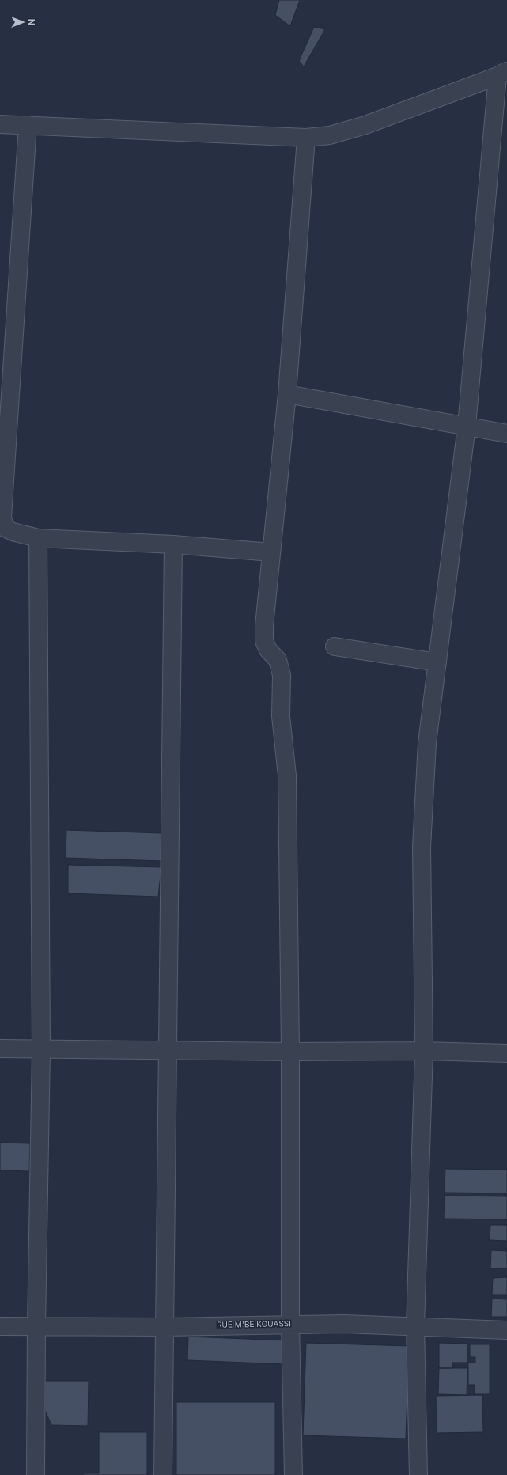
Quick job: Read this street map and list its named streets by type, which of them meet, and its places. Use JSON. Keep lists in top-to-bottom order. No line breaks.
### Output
{"streets":{"street":["RUE M'BE KOUASSI"]},"north":"right"}
